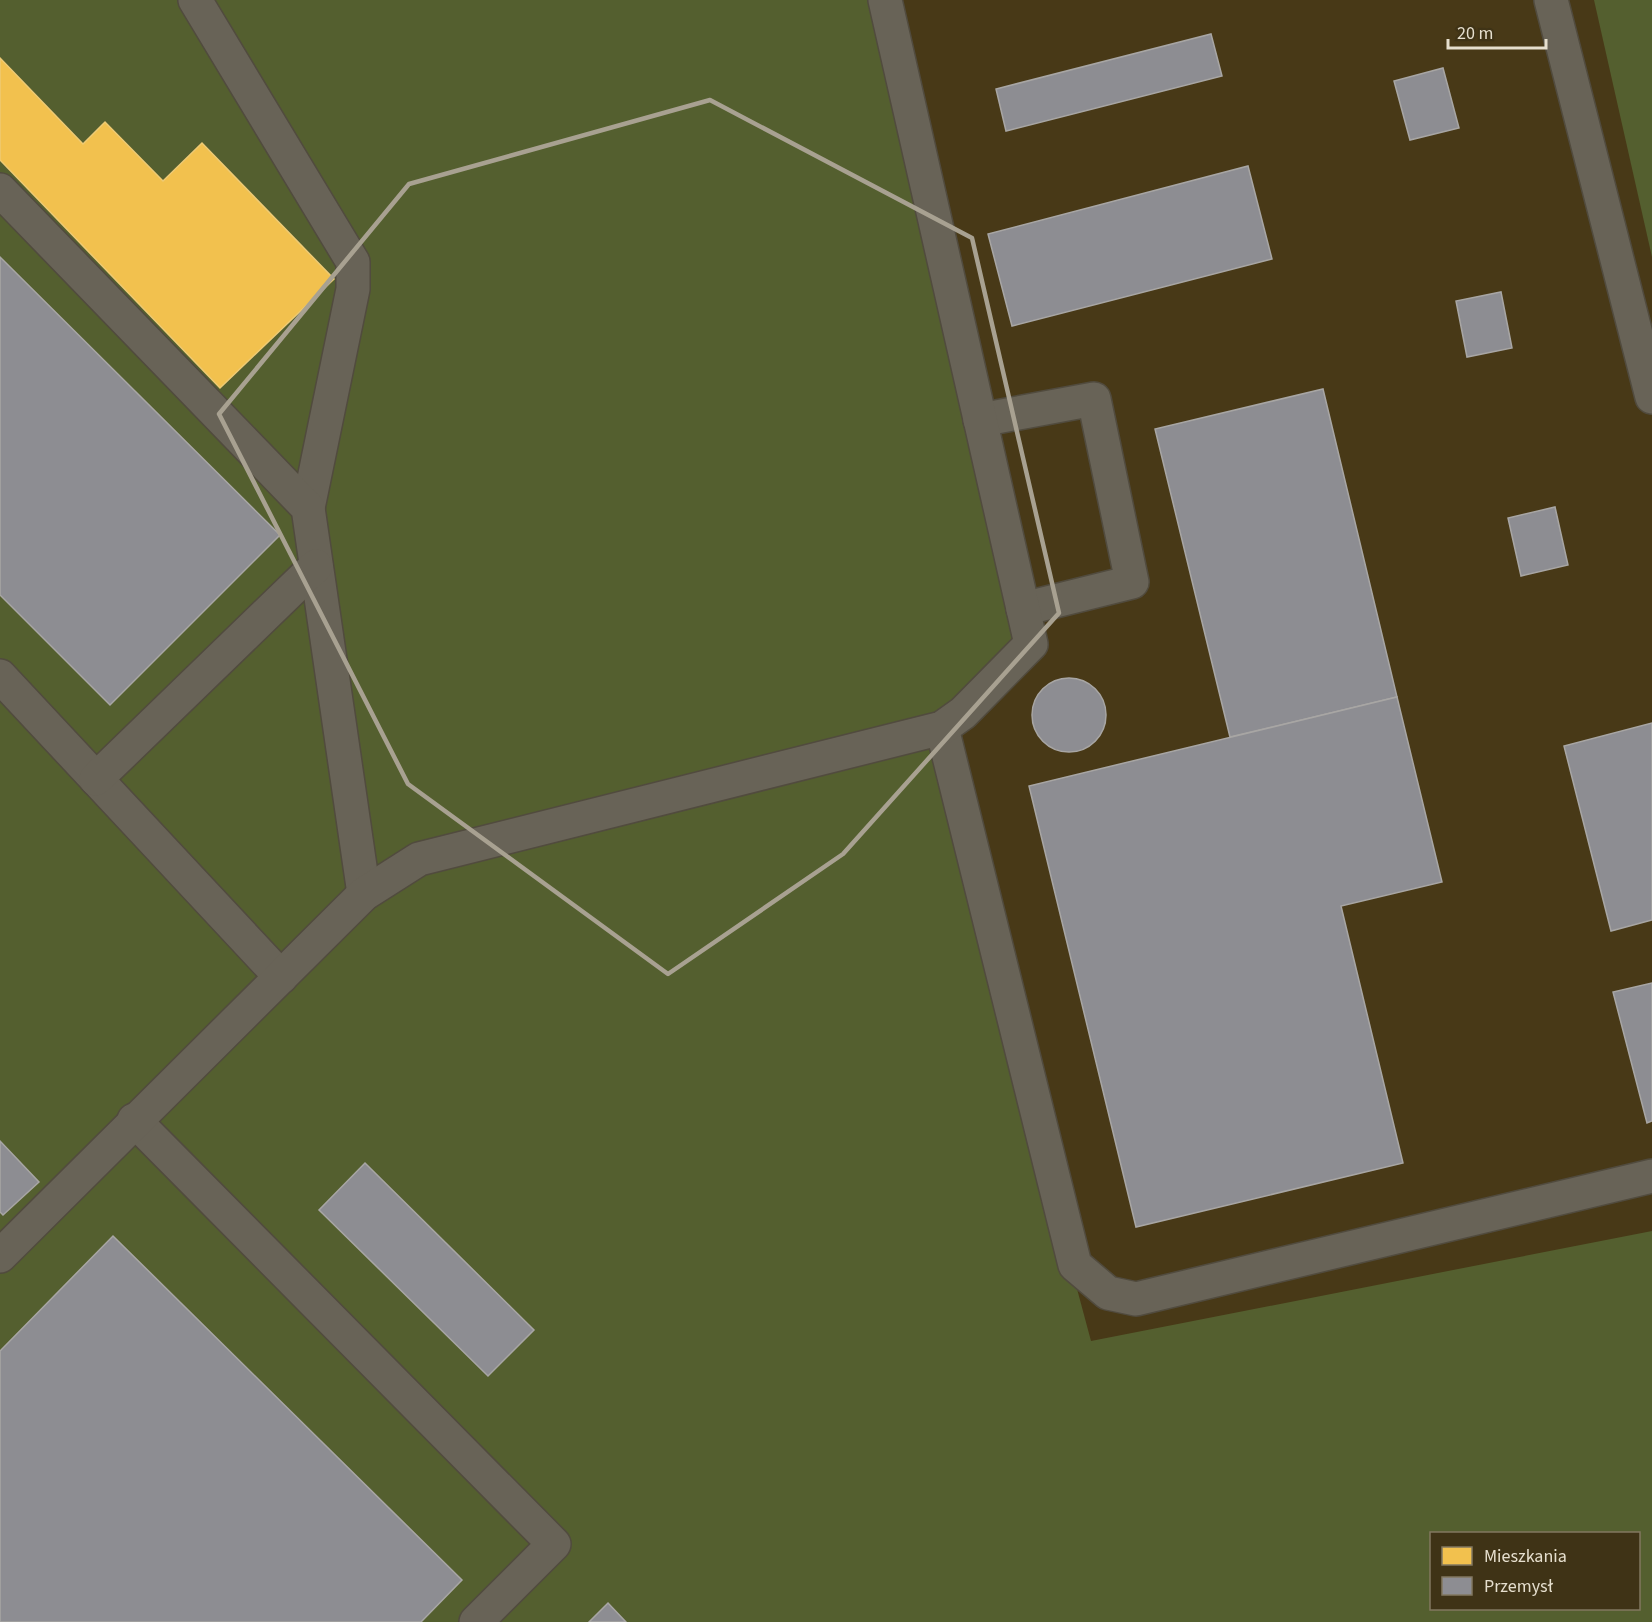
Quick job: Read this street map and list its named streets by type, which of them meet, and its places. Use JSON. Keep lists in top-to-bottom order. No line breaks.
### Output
{"legend":["Mieszkania","Przemysł"],"scale_bar":"20 m"}
